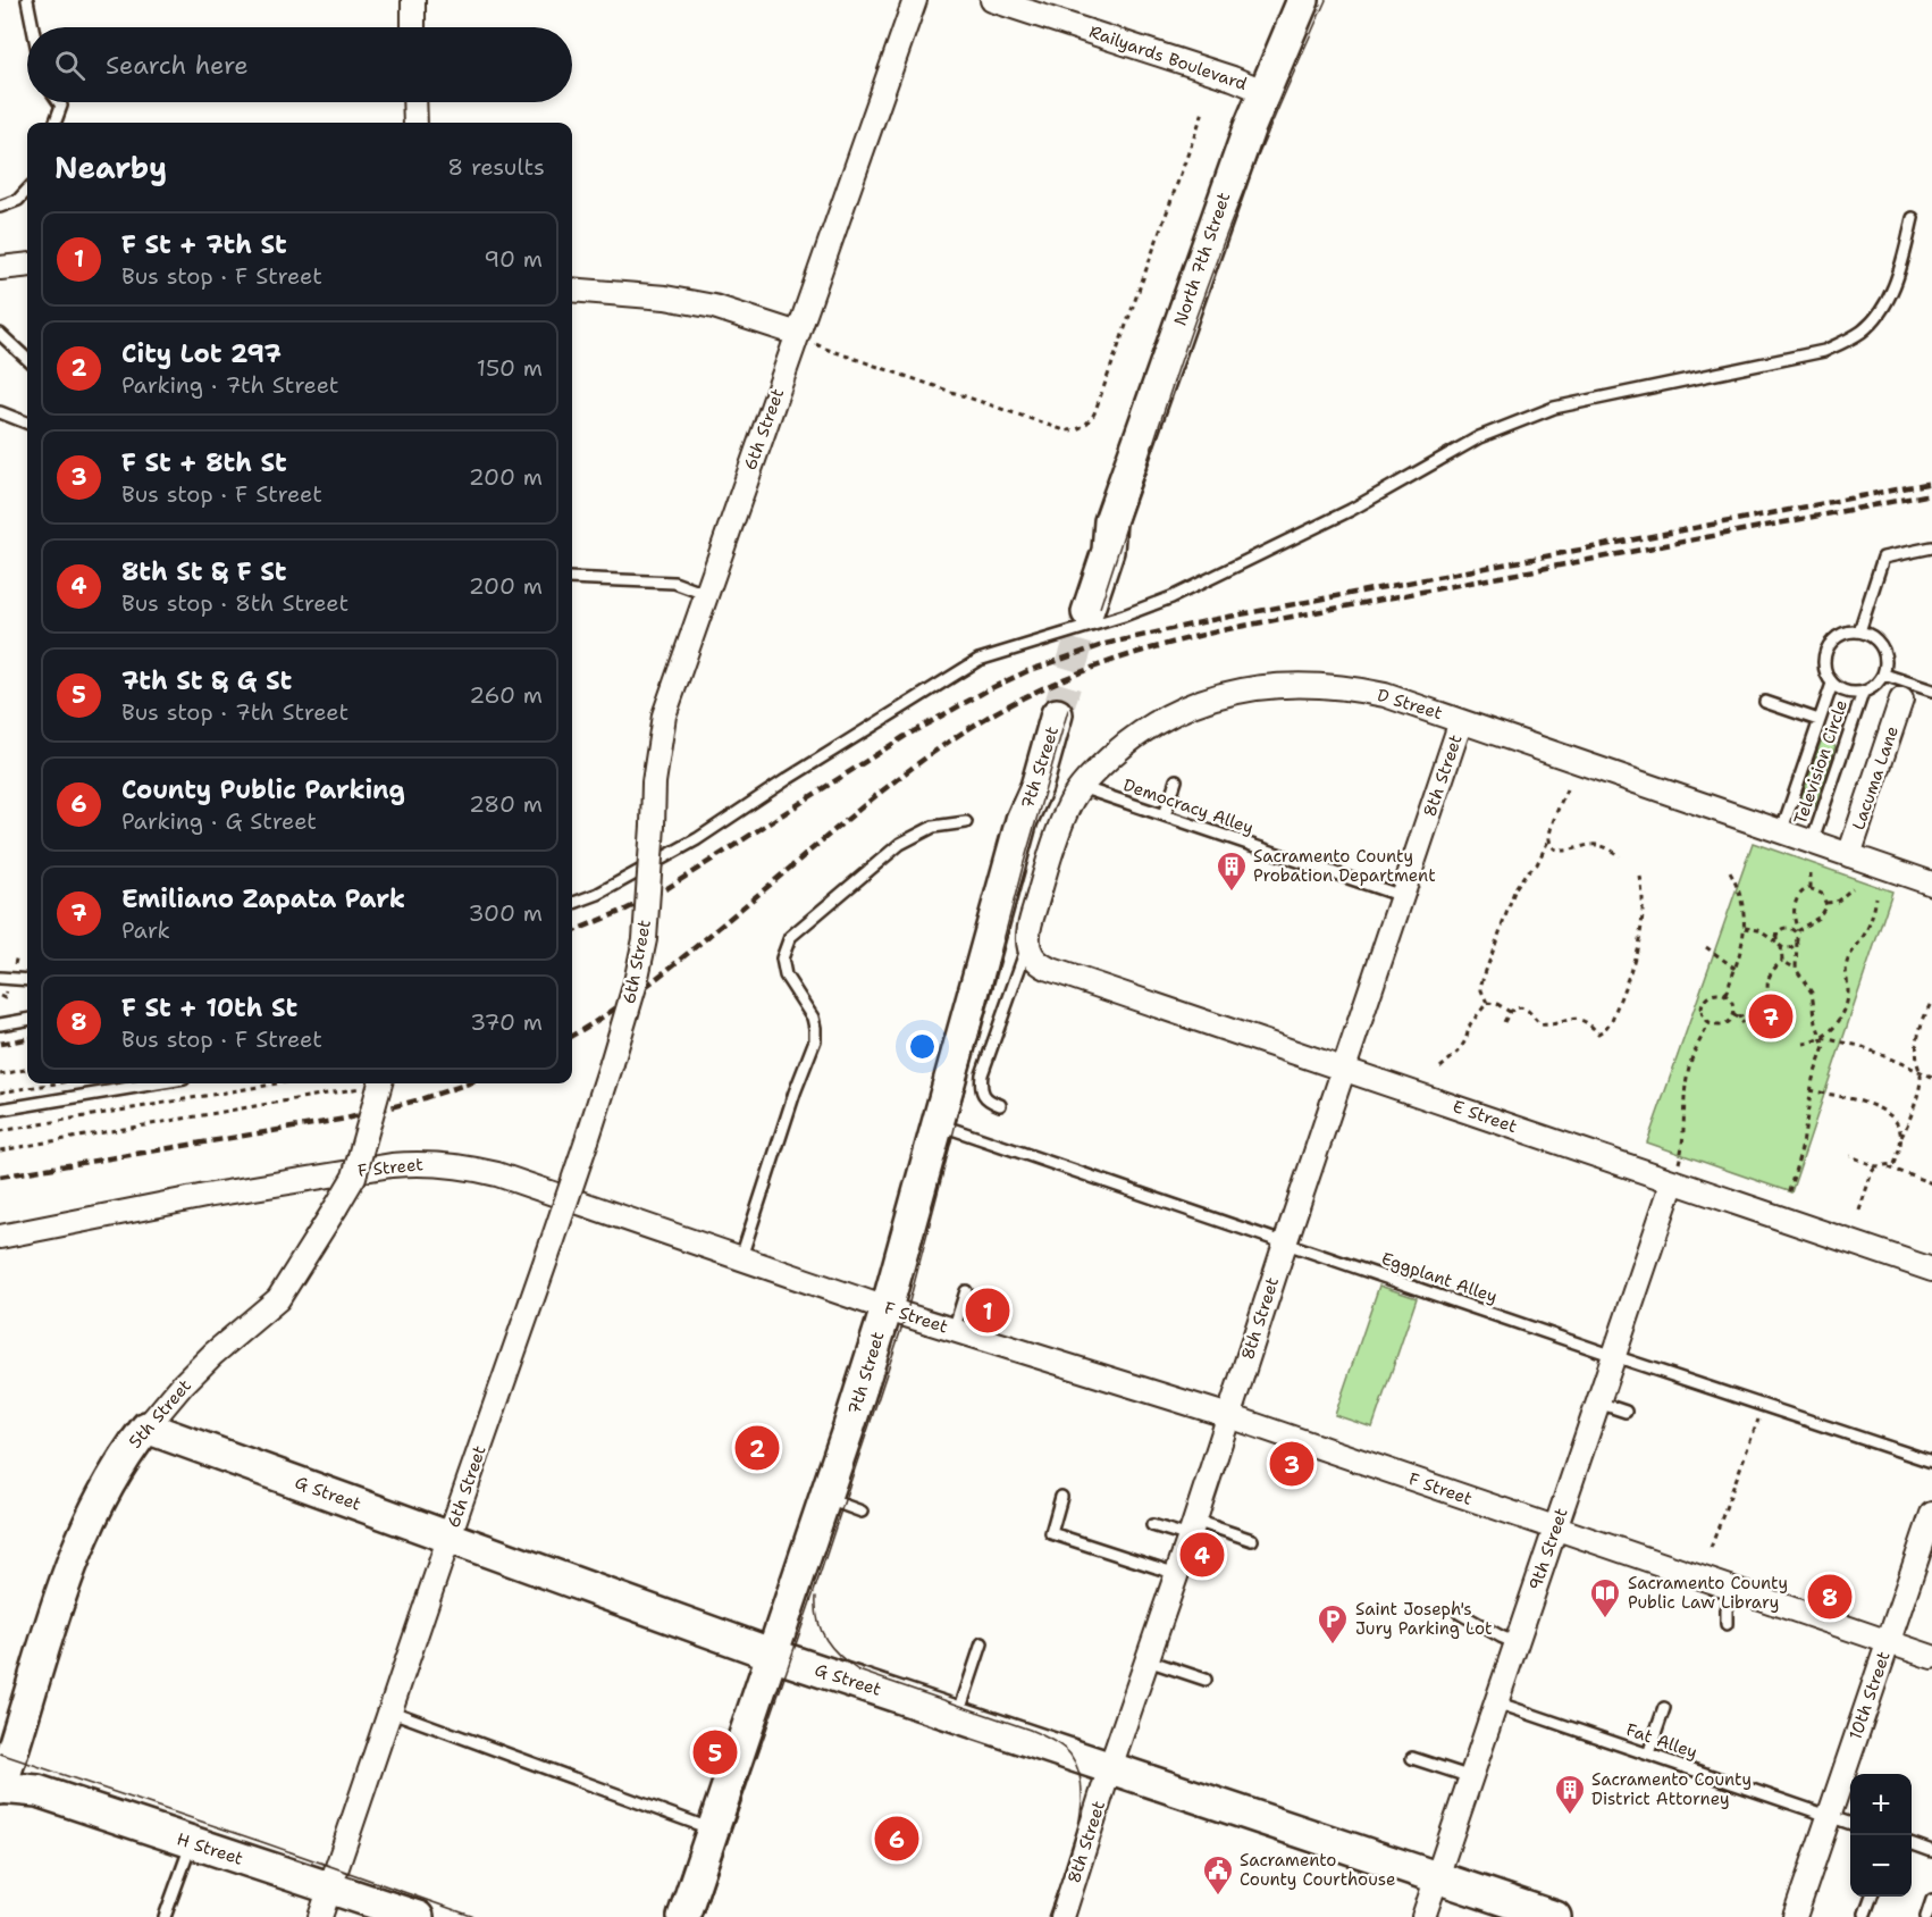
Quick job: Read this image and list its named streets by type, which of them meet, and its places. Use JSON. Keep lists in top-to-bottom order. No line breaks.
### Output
{"streets":{"main road":["North 7th Street","7th Street","5th Street","G Street","H Street"],"street":["Railyards Boulevard","6th Street","D Street","8th Street","Lacuma Lane","E Street","F Street","9th Street","10th Street"],"lane":["Television Circle","Democracy Alley","Eggplant Alley","Fat Alley"]},"crossings":[["Railyards Boulevard","North 7th Street"],["6th Street","G Street"],["6th Street","H Street"],["D Street","Television Circle"],["D Street","8th Street"],["D Street","Lacuma Lane"],["D Street","Democracy Alley"],["D Street","E Street"],["7th Street","F Street"],["7th Street","Eggplant Alley"],["7th Street","G Street"],["8th Street","Democracy Alley"],["8th Street","E Street"],["8th Street","F Street"],["8th Street","Eggplant Alley"],["8th Street","G Street"],["E Street","9th Street"],["F Street","9th Street"],["F Street","10th Street"],["Eggplant Alley","9th Street"],["5th Street","G Street"],["5th Street","H Street"],["G Street","9th Street"],["9th Street","Fat Alley"],["10th Street","Fat Alley"]],"places":{"building":["Sacramento County Probation Department","Sacramento County District Attorney"],"library":["Sacramento County Public Law Library"],"parking":["Saint Joseph's Jury Parking Lot"],"public building":["Sacramento County Courthouse"]},"page":{"search":"Search here","heading":["Nearby","8 results"],"list":[{"mark":"1","name":"F St + 7th St","note":"Bus stop · F Street","value":"90 m"},{"mark":"2","name":"City Lot 297","note":"Parking · 7th Street","value":"150 m"},{"mark":"3","name":"F St + 8th St","note":"Bus stop · F Street","value":"200 m"},{"mark":"4","name":"8th St & F St","note":"Bus stop · 8th Street","value":"200 m"},{"mark":"5","name":"7th St & G St","note":"Bus stop · 7th Street","value":"260 m"},{"mark":"6","name":"County Public Parking","note":"Parking · G Street","value":"280 m"},{"mark":"7","name":"Emiliano Zapata Park","note":"Park","value":"300 m"},{"mark":"8","name":"F St + 10th St","note":"Bus stop · F Street","value":"370 m"}],"pins":["7","1","2","3","4","8","5","6"],"map_buttons":["+","−"]}}
